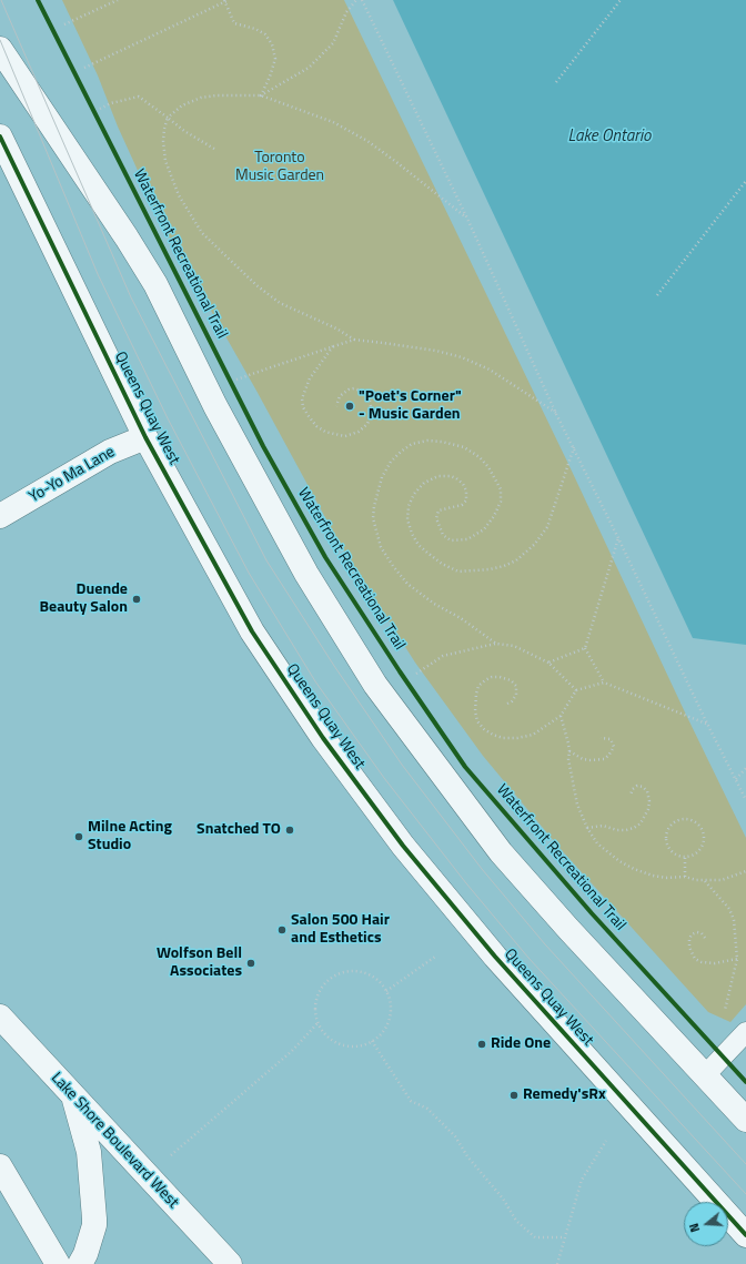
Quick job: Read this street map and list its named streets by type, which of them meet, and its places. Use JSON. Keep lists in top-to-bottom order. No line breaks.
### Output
{"streets":{"main road":["Queens Quay West","Yo-Yo Ma Lane","Lake Shore Boulevard West"],"cycle path":["Waterfront Recreational Trail"]},"crossings":[["Queens Quay West","Yo-Yo Ma Lane"]],"water":["Lake Ontario"],"parks":["Toronto Music Garden"],"places":["\"Poet's Corner\" - Music Garden","Duende Beauty Salon","Snatched TO","Milne Acting Studio","Salon 500 Hair and Esthetics","Wolfson Bell Associates","Ride One","Remedy'sRx"],"north":"left"}
